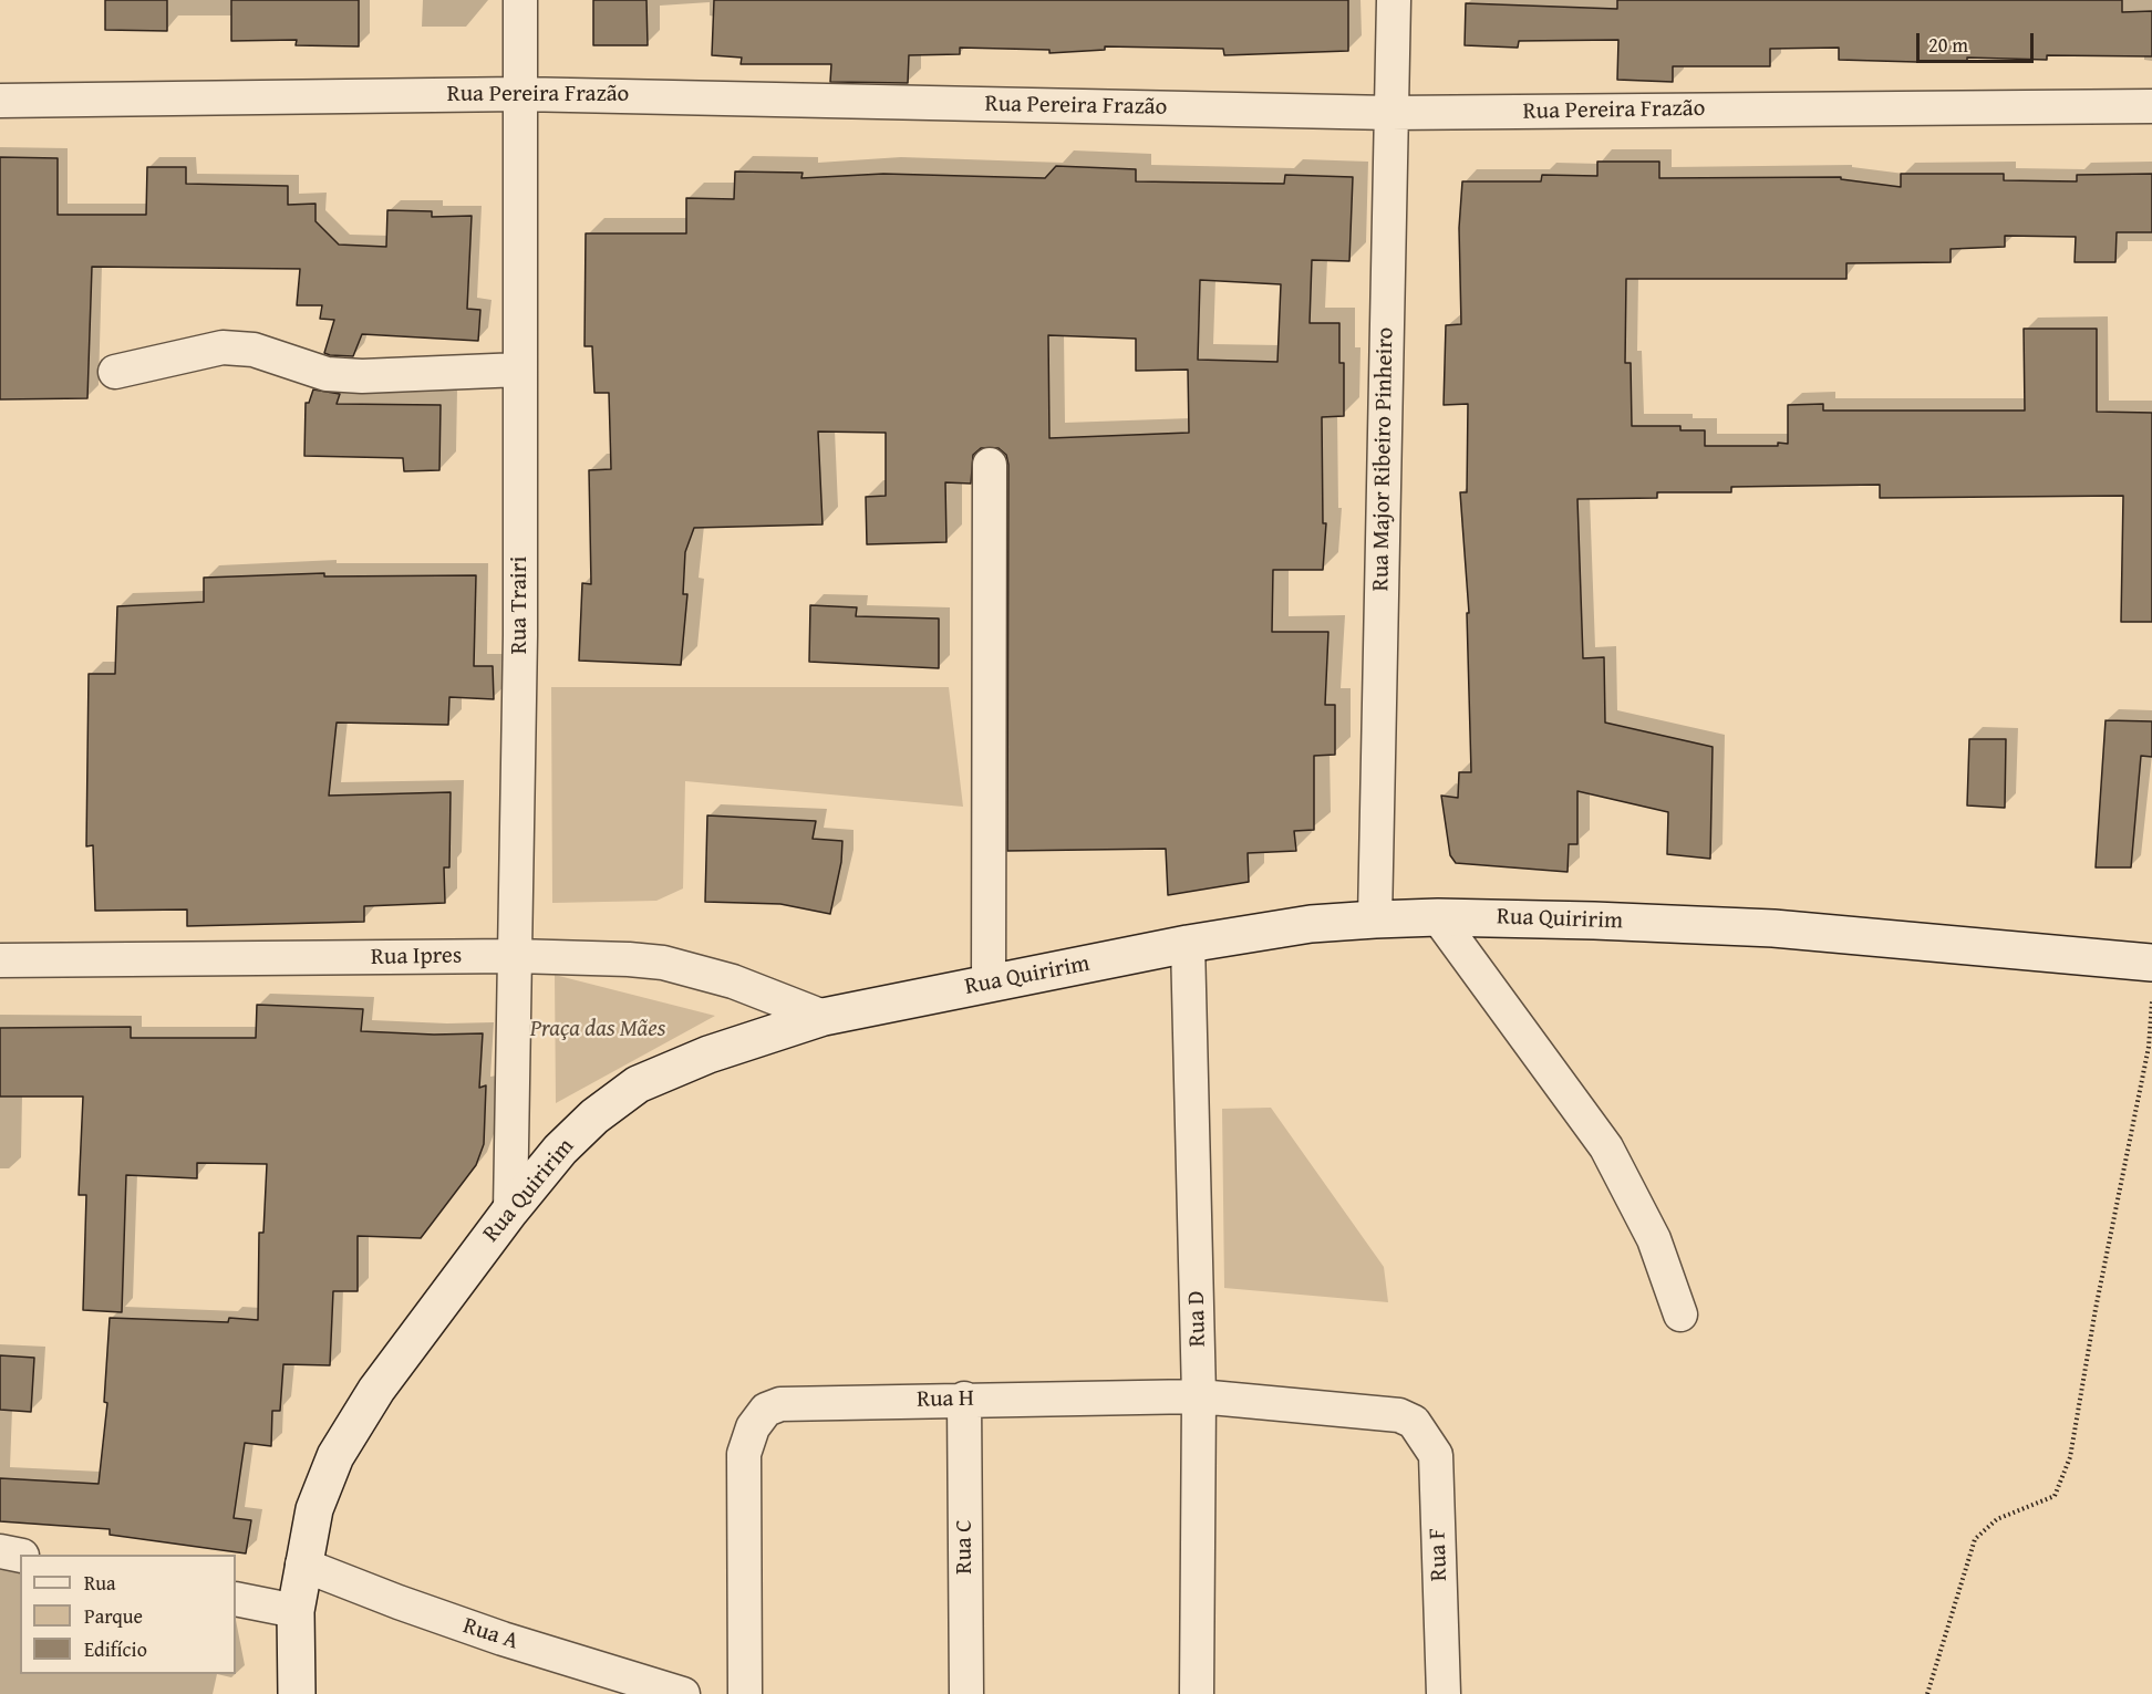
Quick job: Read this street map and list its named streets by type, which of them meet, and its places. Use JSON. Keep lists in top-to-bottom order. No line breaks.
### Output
{"streets":{"main road":["Rua Quiririm"],"street":["Rua Pereira Frazão","Rua Major Ribeiro Pinheiro","Rua Trairi","Rua Ipres","Rua D","Rua H","Rua C","Rua F","Rua A"]},"crossings":[["Rua Pereira Frazão","Rua Major Ribeiro Pinheiro"],["Rua Pereira Frazão","Rua Trairi"],["Rua Major Ribeiro Pinheiro","Rua Quiririm"],["Rua Trairi","Rua Quiririm"],["Rua Trairi","Rua Ipres"],["Rua Quiririm","Rua Ipres"],["Rua Quiririm","Rua D"],["Rua Quiririm","Rua A"],["Rua D","Rua H"],["Rua H","Rua C"],["Rua H","Rua F"]],"parks":["Praça das Mães"],"legend":["Rua","Parque","Edifício"],"scale_bar":"20 m"}
